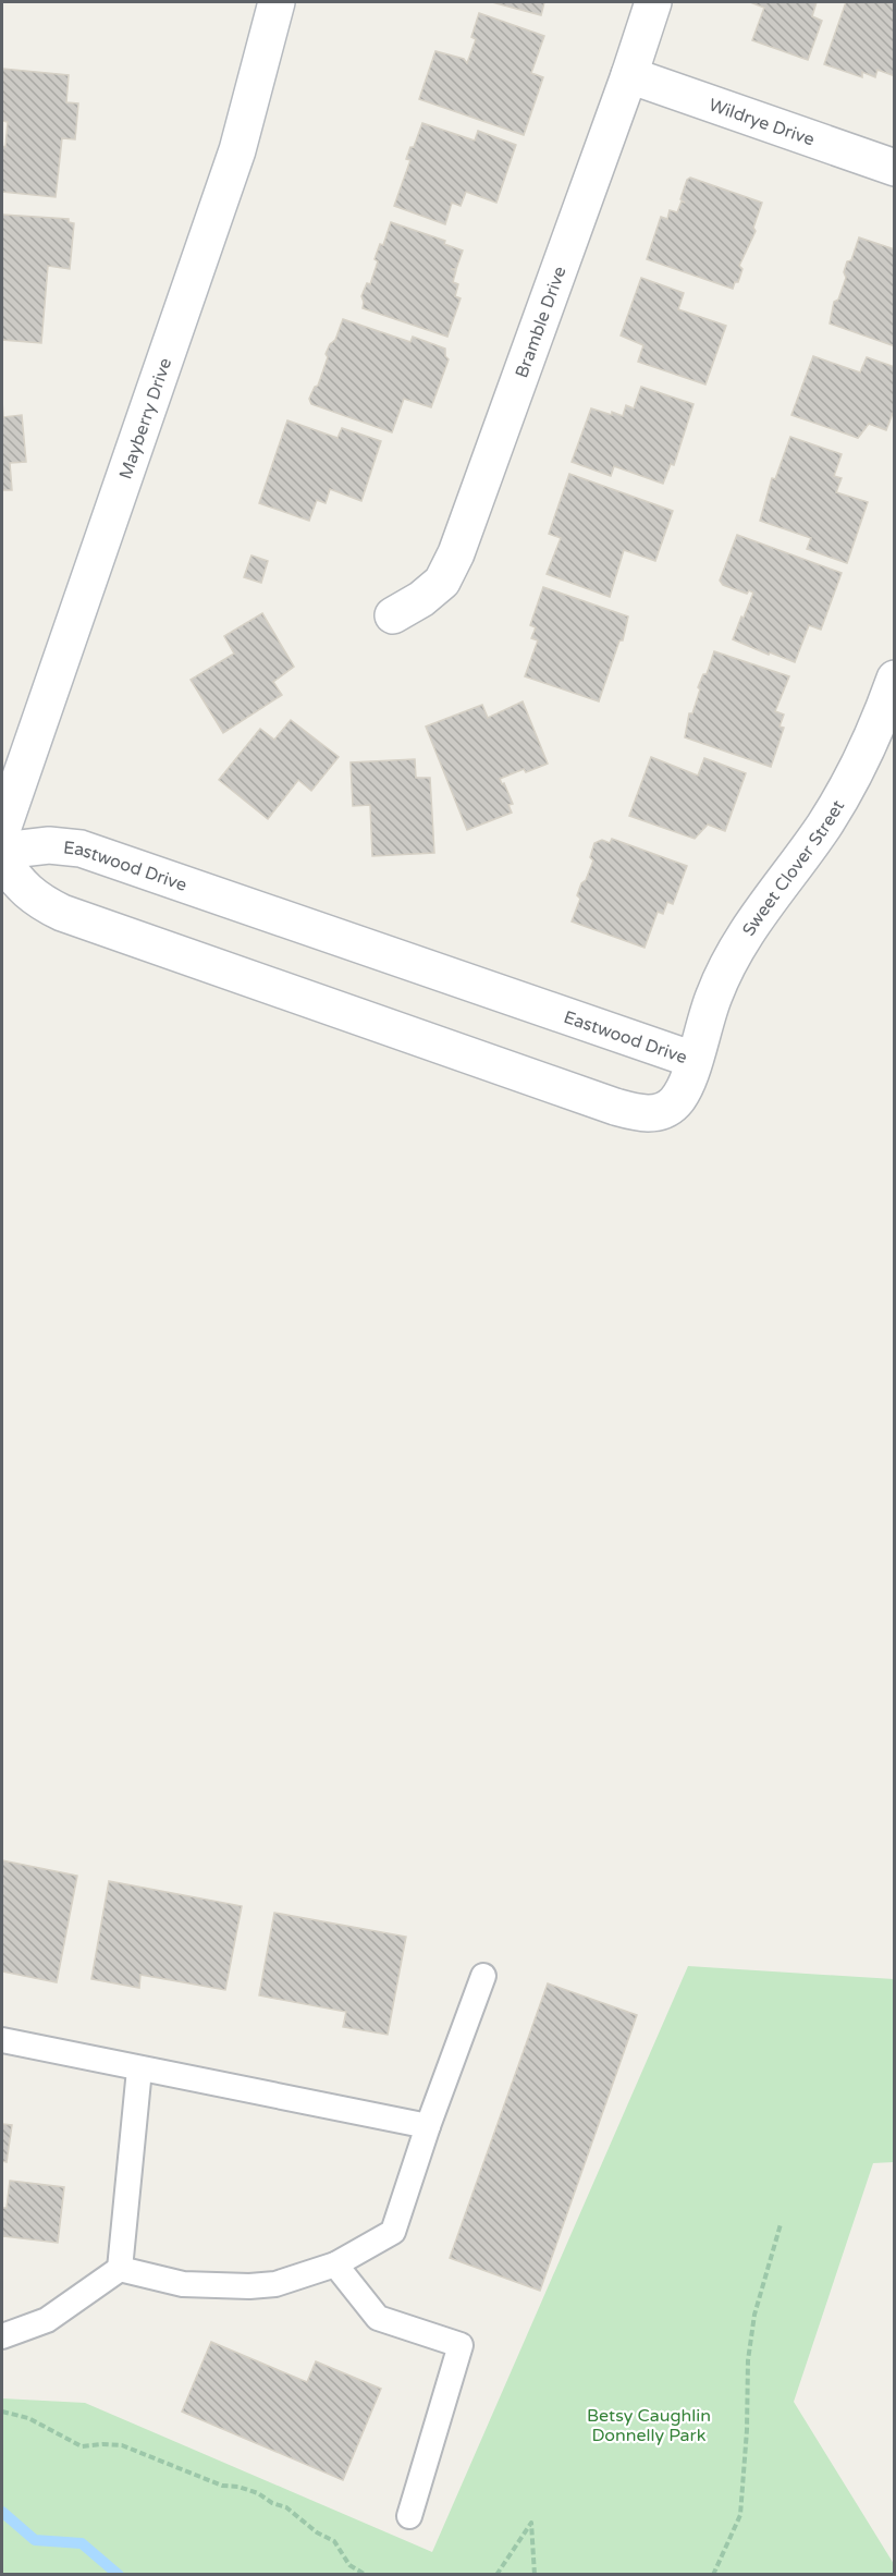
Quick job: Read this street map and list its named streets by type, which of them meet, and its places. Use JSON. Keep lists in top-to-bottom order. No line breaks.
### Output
{"streets":{"street":["Wildrye Drive","Bramble Drive","Mayberry Drive","Eastwood Drive","Sweet Clover Street"]},"crossings":[["Wildrye Drive","Bramble Drive"],["Eastwood Drive","Sweet Clover Street"]],"parks":["Betsy Caughlin Donnelly Park"]}
